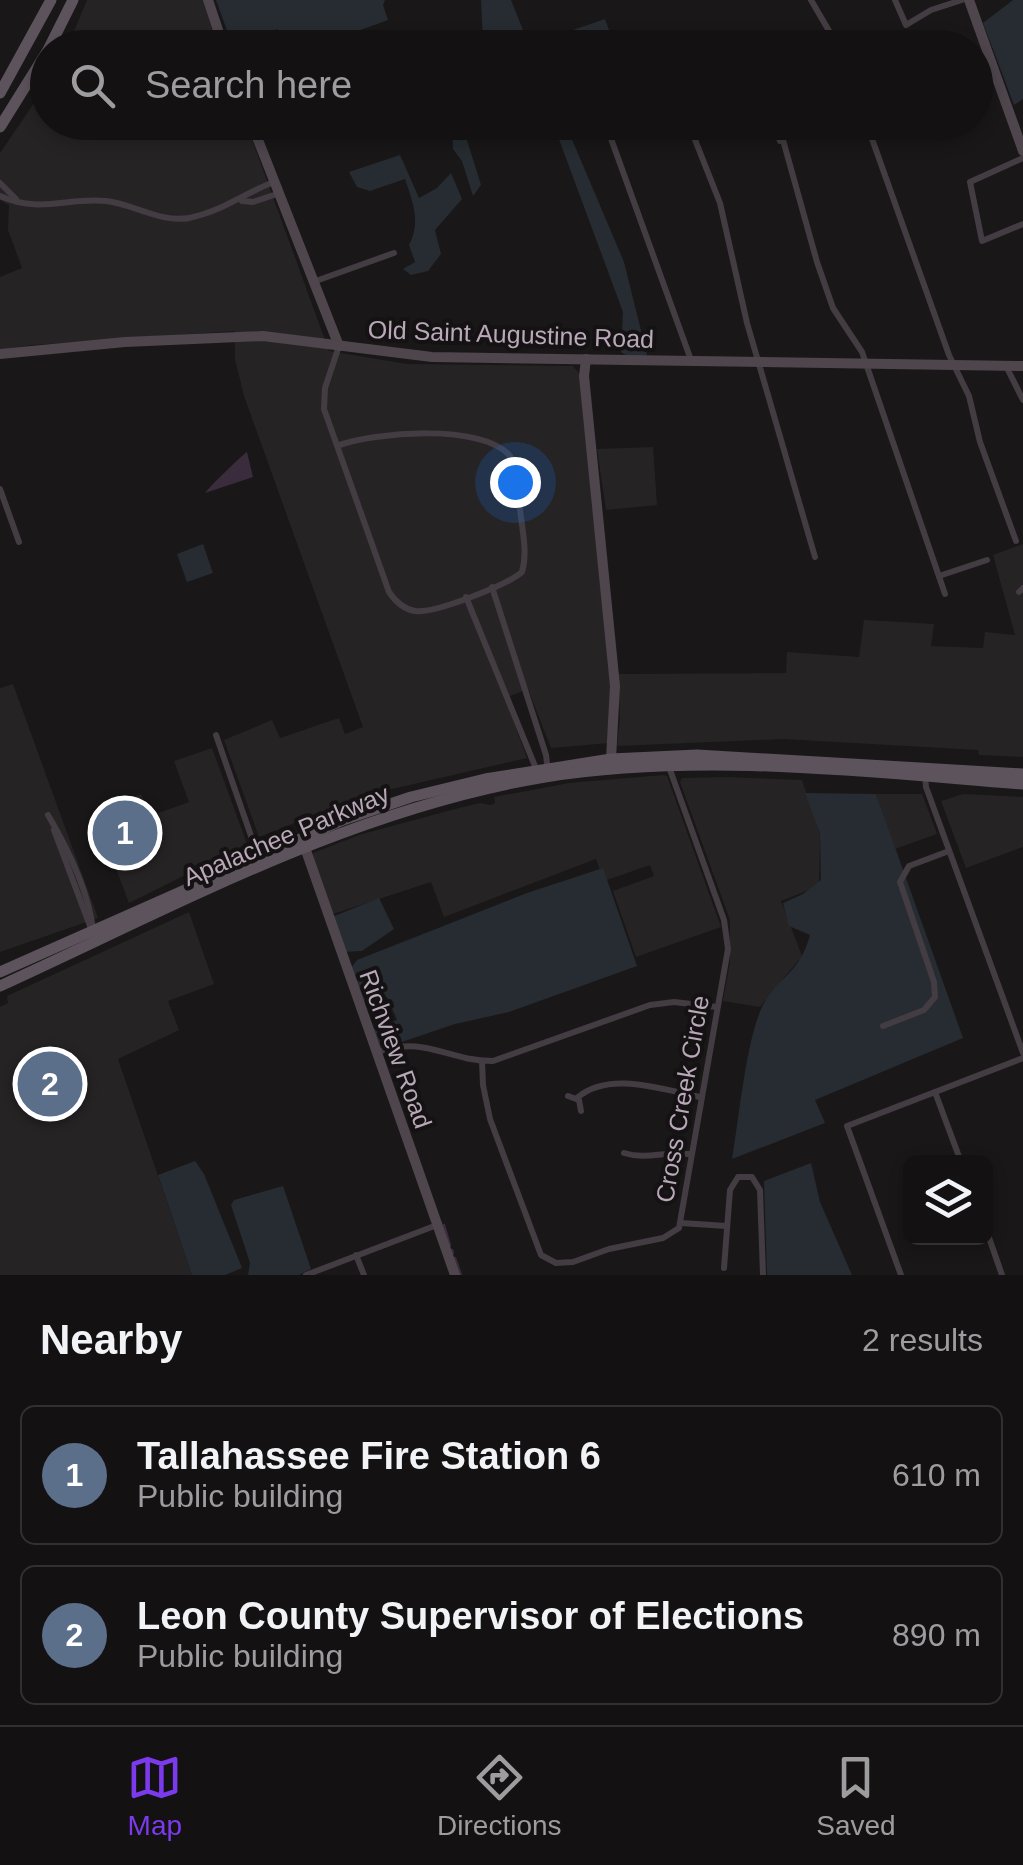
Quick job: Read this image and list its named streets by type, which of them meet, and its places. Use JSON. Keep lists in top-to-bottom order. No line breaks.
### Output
{"streets":{"main road":["Apalachee Parkway"],"street":["Old Saint Augustine Road","Richview Road","Cross Creek Circle"]},"crossings":[["Apalachee Parkway","Richview Road"],["Apalachee Parkway","Cross Creek Circle"]],"page":{"search":"Search here","pins":["1","2"],"heading":["Nearby","2 results"],"list":[{"mark":"1","name":"Tallahassee Fire Station 6","note":"Public building","value":"610 m"},{"mark":"2","name":"Leon County Supervisor of Elections","note":"Public building","value":"890 m"}],"nav":["Map","Directions","Saved"]}}
